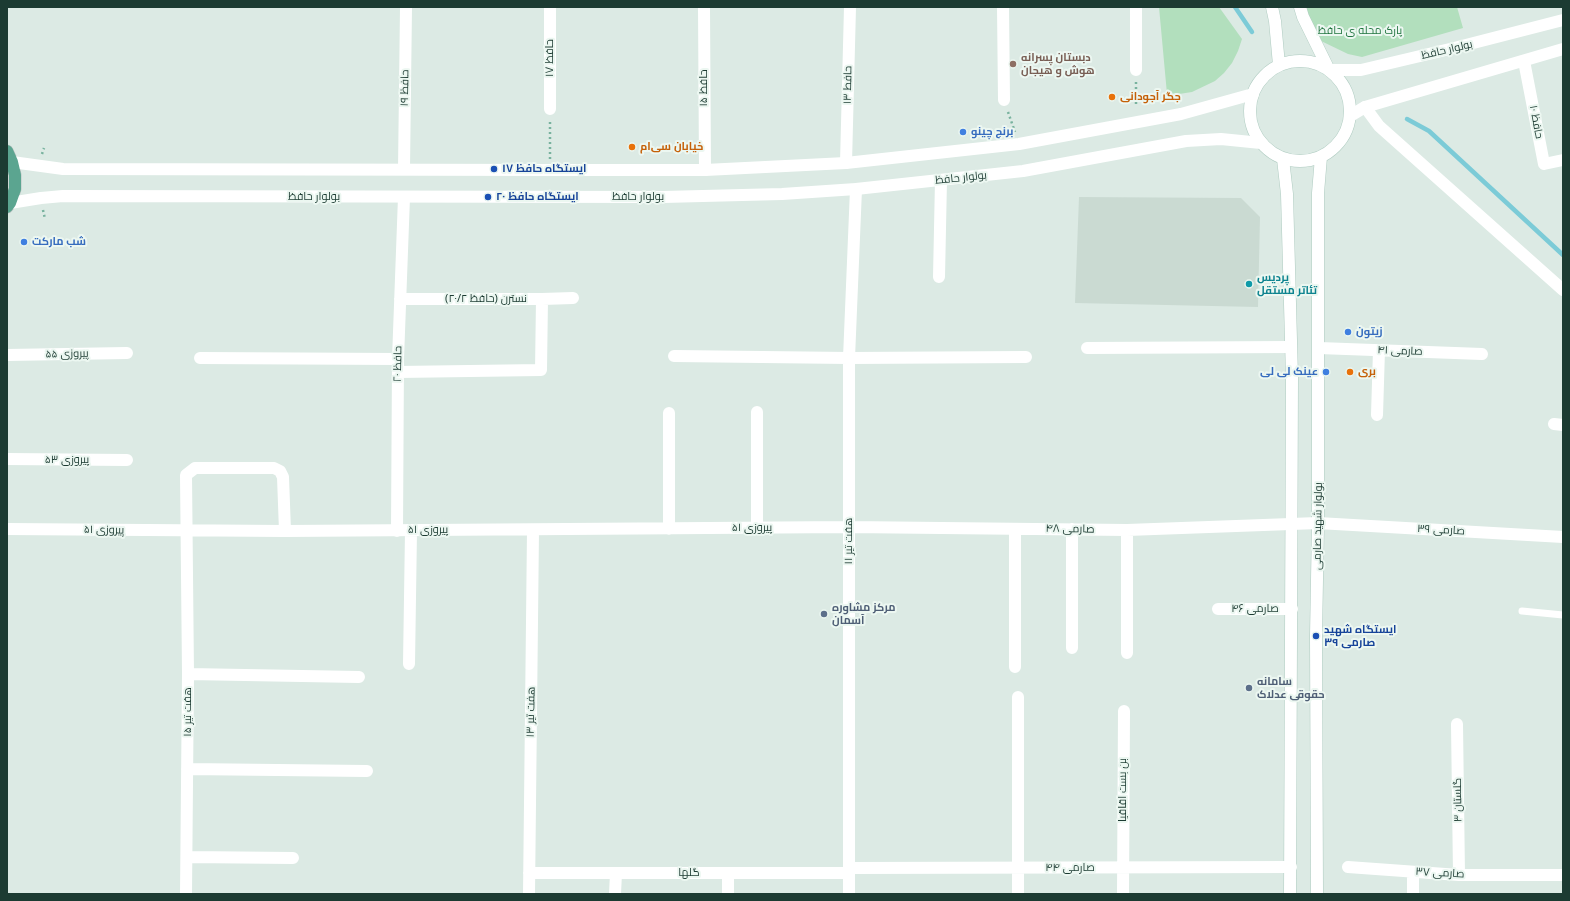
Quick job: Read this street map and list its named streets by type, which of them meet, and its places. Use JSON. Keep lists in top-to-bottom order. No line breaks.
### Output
{"streets":{"street":["بولوار حافظ","حافظ ۱۷","حافط ۱۳","حافظ ۱۹","حافظ ۱۵","حافظ ۱۰","نسترن (حافظ ۲۰/۲)","صارمی ۴۱","پیروزی ۵۵","حافظ ۲۰","پیروزی ۵۳","بولوار شهید صارمی","پیروزی ۵۱","صارمی ۴۸","صارمی ۳۹","هفت تیر ۱۱","صارمی ۴۶","هفت تیر ۱۵","هفت تیر ۱۳","بن بست اقاقیا","گلستان ۳","صارمی ۴۴","گلها","صارمی ۳۷"]},"crossings":[["بولوار حافظ","حافظ ۲۰"],["بولوار حافظ","بولوار شهید صارمی"],["بولوار حافظ","هفت تیر ۱۱"],["نسترن (حافظ ۲۰/۲)","حافظ ۲۰"],["صارمی ۴۱","بولوار شهید صارمی"],["حافظ ۲۰","پیروزی ۵۱"],["بولوار شهید صارمی","صارمی ۳۹"],["پیروزی ۵۱","صارمی ۴۸"],["پیروزی ۵۱","هفت تیر ۱۱"],["پیروزی ۵۱","هفت تیر ۱۵"],["پیروزی ۵۱","هفت تیر ۱۳"],["صارمی ۴۸","صارمی ۳۹"],["صارمی ۴۸","هفت تیر ۱۱"],["هفت تیر ۱۱","صارمی ۴۴"],["هفت تیر ۱۱","گلها"],["هفت تیر ۱۳","گلها"],["بن بست اقاقیا","صارمی ۴۴"],["گلستان ۳","صارمی ۳۷"],["صارمی ۴۴","گلها"]],"parks":["پارک محله ی حافظ"],"places":["دبستان پسرانه هوش و هیجان","جگر آجودانی","برنج چینو","خیابان سی‌ام","ایستگاه حافظ ۱۷","ایستگاه حافظ ۲۰","شب مارکت","پردیس تئاتر مستقل","زیتون","عینک لی لی","بری","مرکز مشاوره آسمان","ایستگاه شهید صارمی ۳۹","سامانه حقوقی عدلاک"]}
